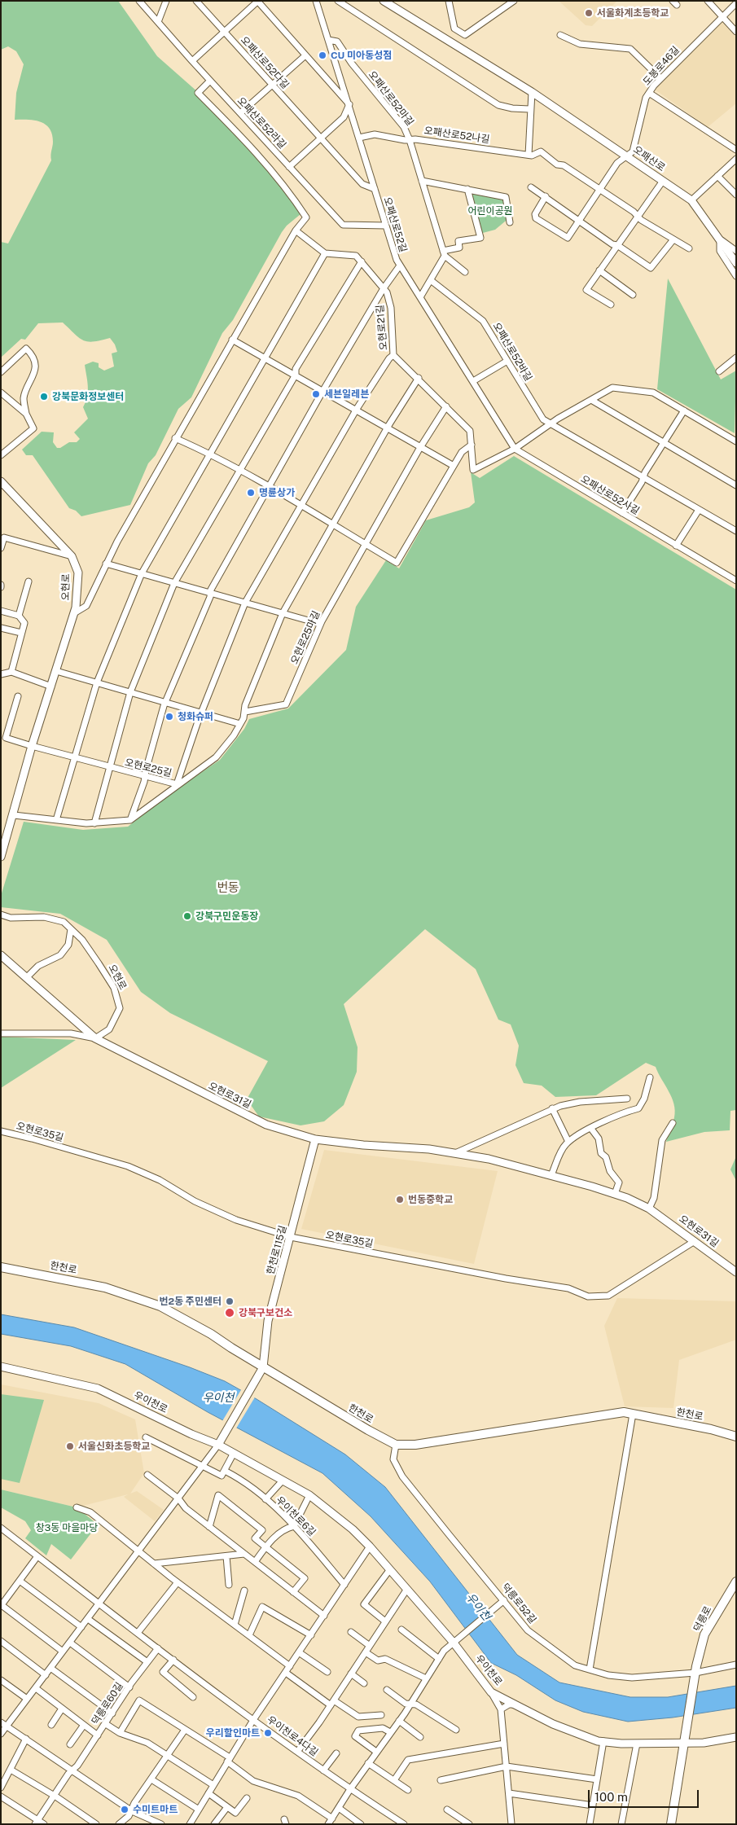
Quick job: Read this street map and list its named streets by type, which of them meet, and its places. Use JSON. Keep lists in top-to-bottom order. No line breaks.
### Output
{"streets":{"main road":["한천로","덕릉로"],"street":["오패산로52다길","도봉로46길","오패산로52마길","오패산로52라길","오패산로52나길","오패산로","오패산로52길","오현로21길","오패산로52바길","오패산로52사길","오현로","오현로25마길","오현로25길","오현로31길","오현로35길","한천로115길","우이천로","우이천로6길","덕릉로52길","덕릉로60길","우이천로4다길"]},"crossings":[["오패산로52다길","오패산로52길"],["도봉로46길","오패산로"],["오패산로52마길","오패산로52나길"],["오패산로52마길","오패산로52길"],["오패산로52라길","오패산로52길"],["오패산로52나길","오패산로52길"],["오패산로52길","오현로21길"],["오패산로52길","오패산로52사길"],["오현로21길","오패산로52사길"],["오현로21길","오현로25마길"],["오현로21길","오현로25길"],["오현로","오현로25길"],["오현로","오현로31길"],["오현로25마길","오현로25길"],["오현로31길","오현로35길"],["오현로31길","한천로115길"],["오현로35길","한천로115길"],["한천로115길","한천로"],["한천로","덕릉로52길"],["우이천로","덕릉로"],["덕릉로52길","덕릉로"],["덕릉로60길","우이천로4다길"]],"districts":["번동"],"water":["우이천"],"parks":["어린이공원","창3동 마을마당"],"places":["서울화계초등학교","CU 미아동성점","세븐일레븐","강북문화정보센터","명륜상가","청화슈퍼","강북구민운동장","번동중학교","번2동 주민센터","강북구보건소","서울신화초등학교","우리할인마트","수미트마트"],"scale_bar":"100 m"}
